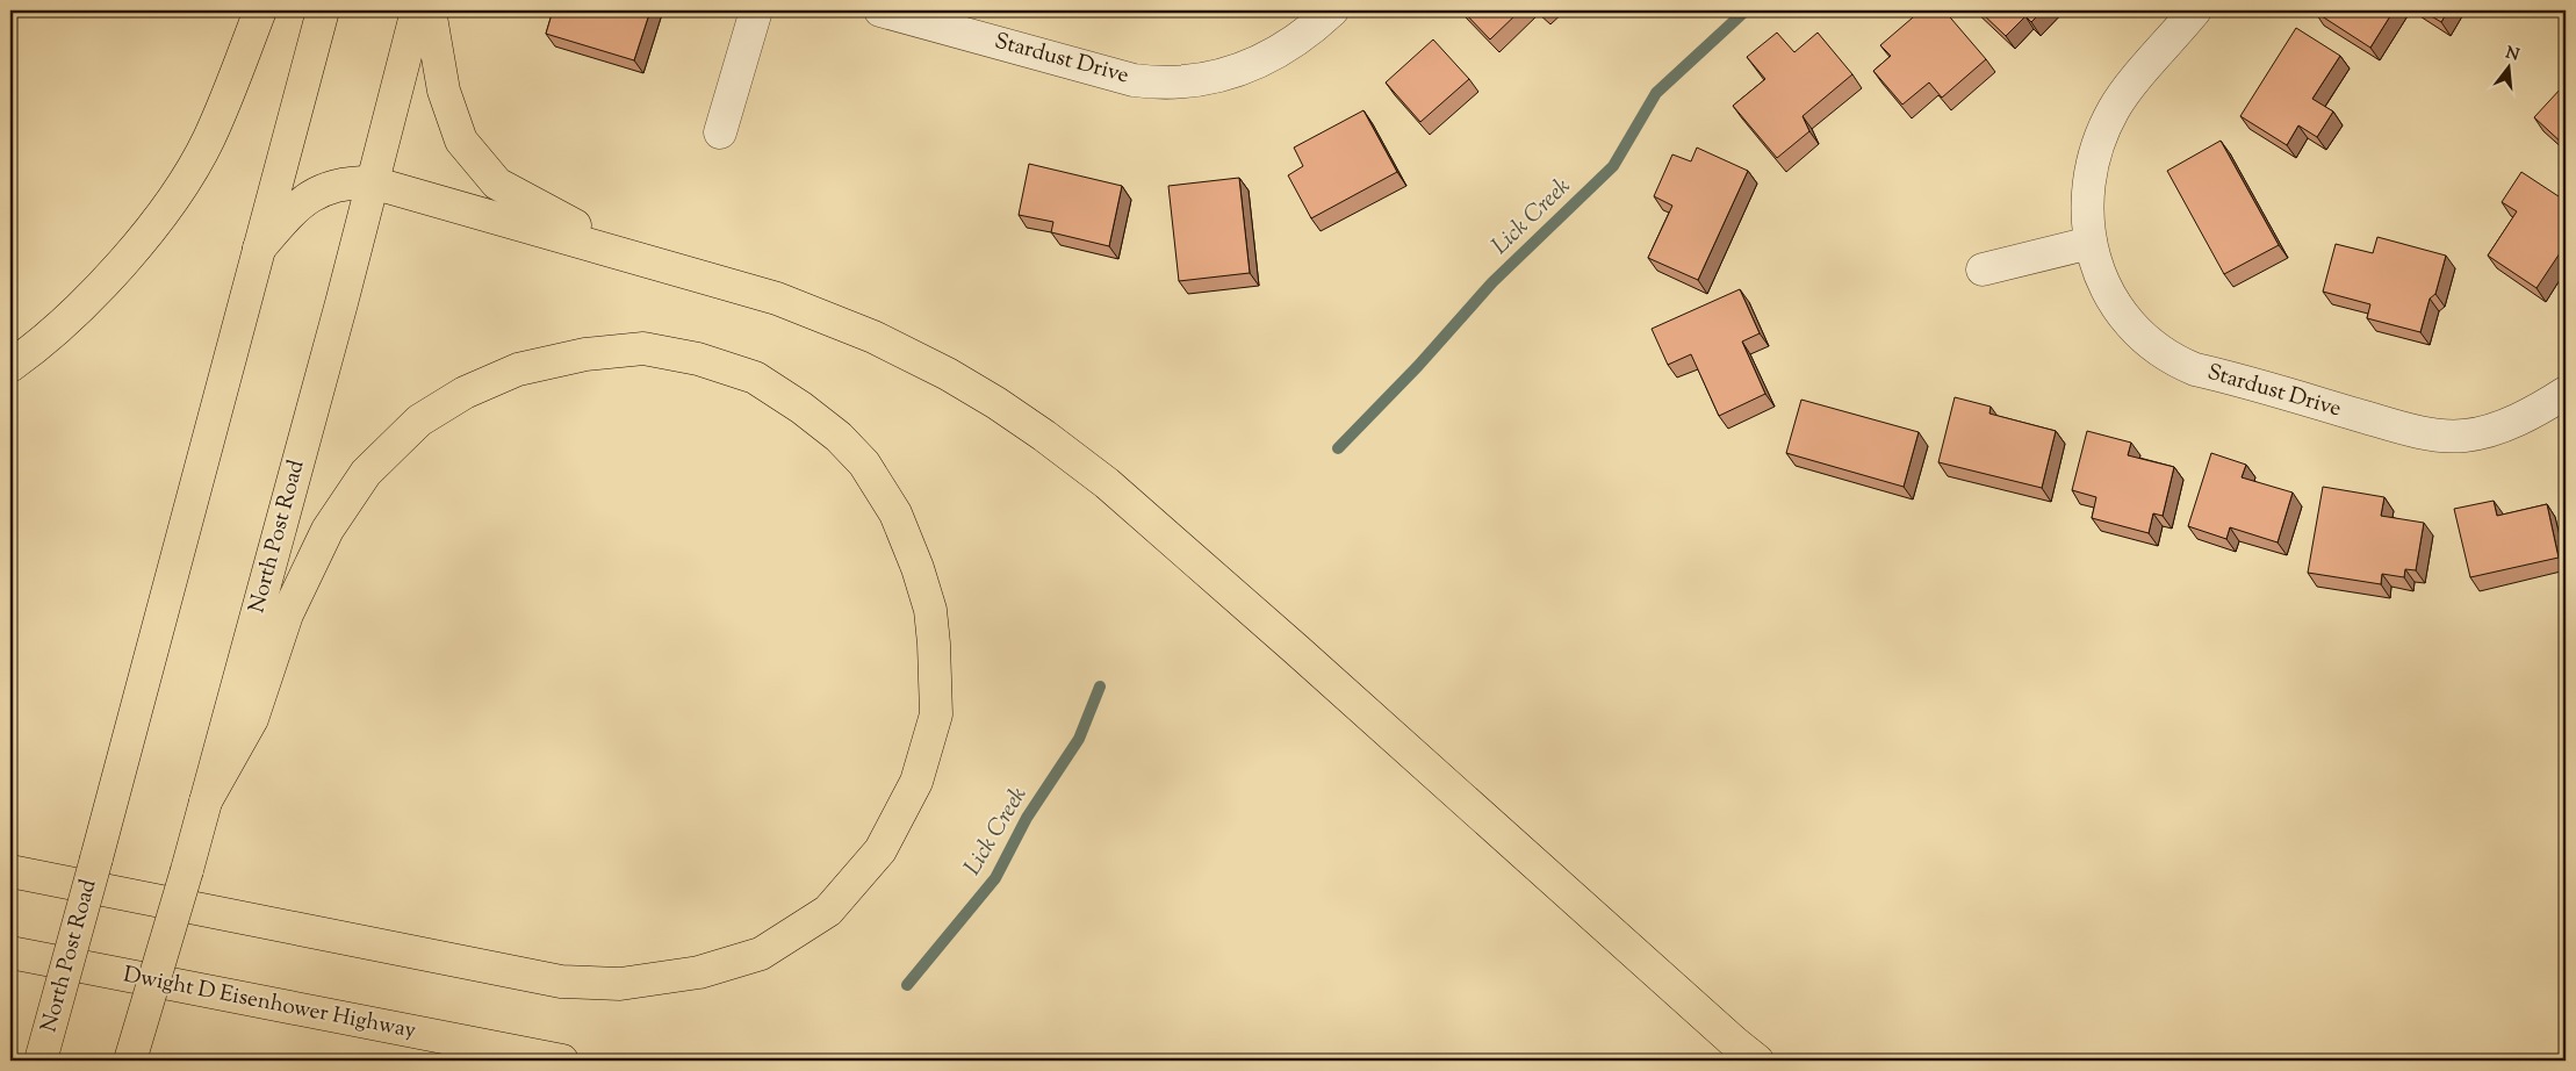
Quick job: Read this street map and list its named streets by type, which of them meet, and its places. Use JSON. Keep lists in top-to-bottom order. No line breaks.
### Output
{"streets":{"main road":["North Post Road","Dwight D Eisenhower Highway"],"street":["Stardust Drive"]},"water":["Lick Creek"],"north":"top"}
